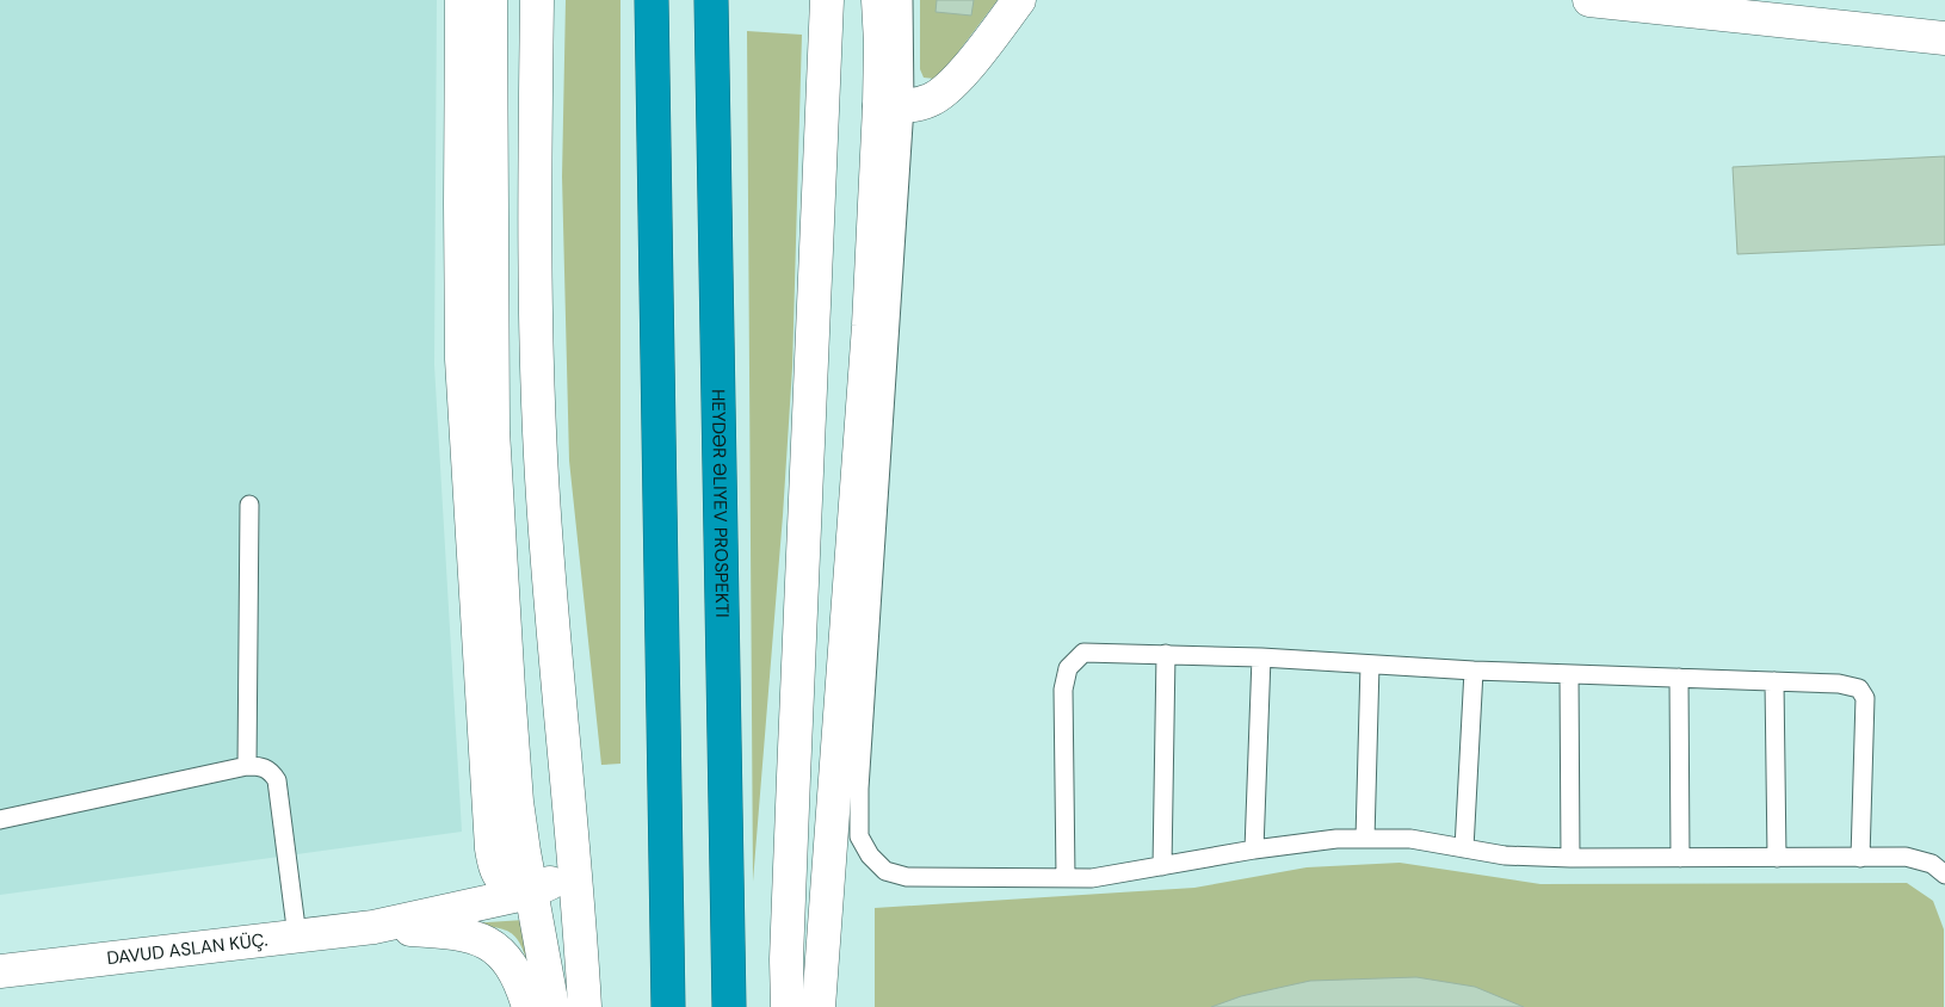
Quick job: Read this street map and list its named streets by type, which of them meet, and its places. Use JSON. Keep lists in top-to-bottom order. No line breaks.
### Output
{"streets":{"highway":["HEYDƏR ƏLIYEV PROSPEKTI"],"main road":["DAVUD ASLAN KÜÇ."]}}
